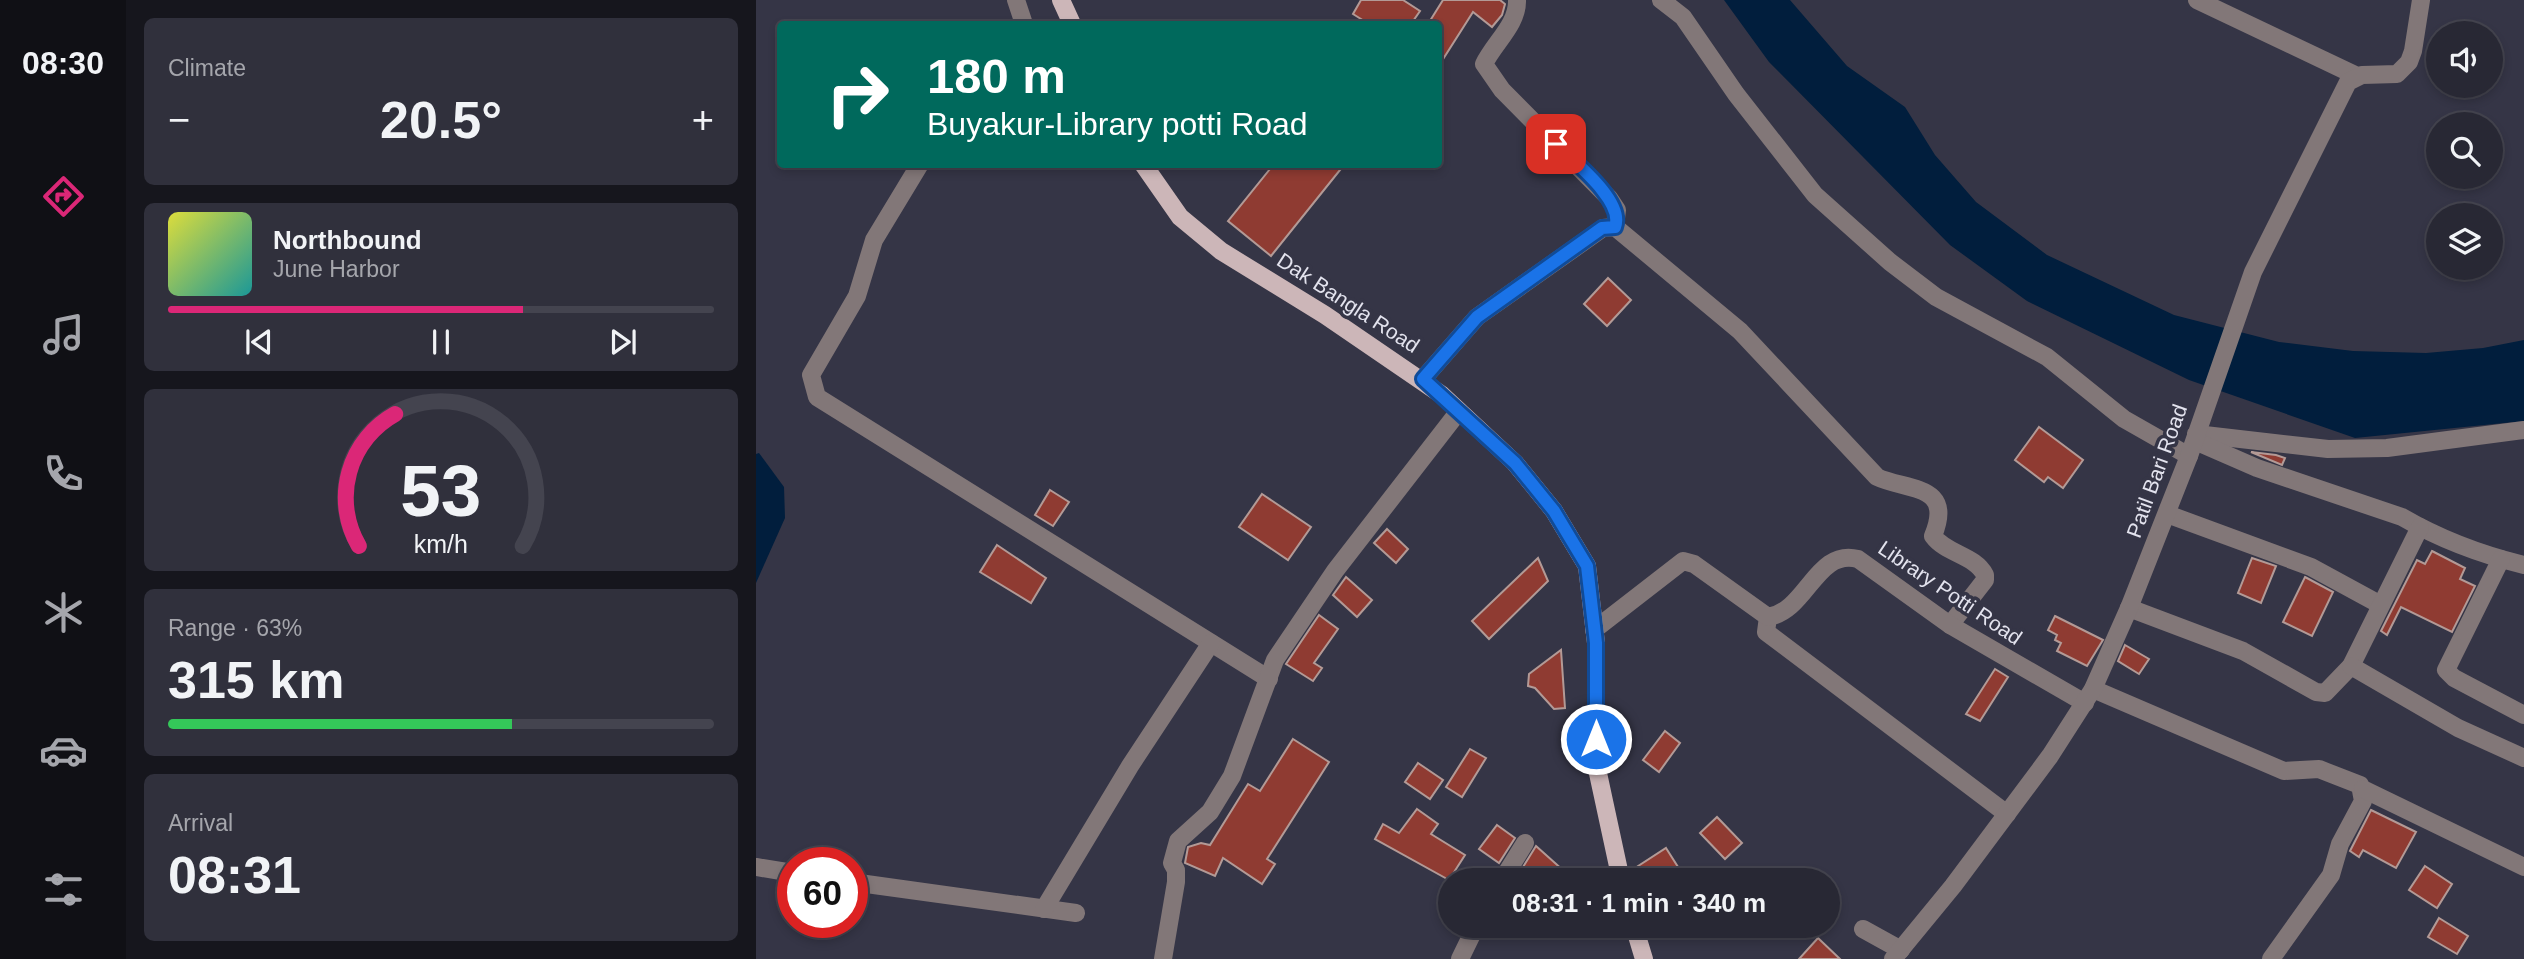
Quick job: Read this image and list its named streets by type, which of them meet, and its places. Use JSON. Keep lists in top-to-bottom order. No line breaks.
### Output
{"streets":{"main road":["Dak Bangla Road"],"street":["Patil Bari Road","Library Potti Road"]},"crossings":[["Patil Bari Road","Library Potti Road"]],"page":{"tabs":"08:30","tile":["Climate",["Range · 63%","315 km"],["Arrival","08:31"]],"turn":["180 m","Buyakur-Library potti Road"],"heat":["−","20.5°","+"],"song":["Northbound","June Harbor"],"limit":"60","trip":"08:31 · 1 min · 340 m","gauge":["53","km/h"]}}
